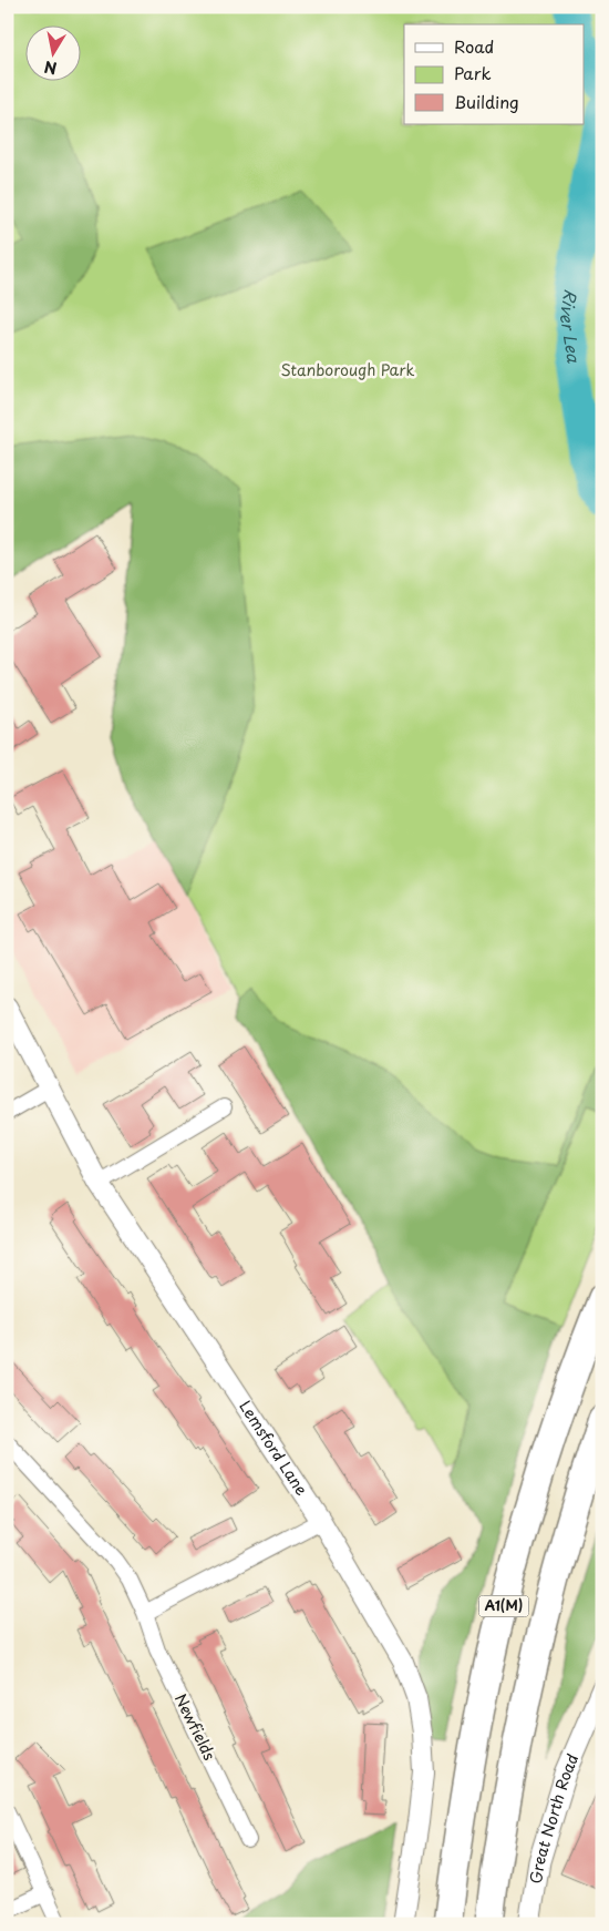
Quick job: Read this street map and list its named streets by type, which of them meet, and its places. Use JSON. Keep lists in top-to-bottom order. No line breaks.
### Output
{"streets":{"highway":["A1(M)"],"main road":["Great North Road"],"street":["Lemsford Lane","Newfields"]},"water":["River Lea"],"parks":["Stanborough Park"],"legend":["Road","Park","Building"],"north":"bottom"}
